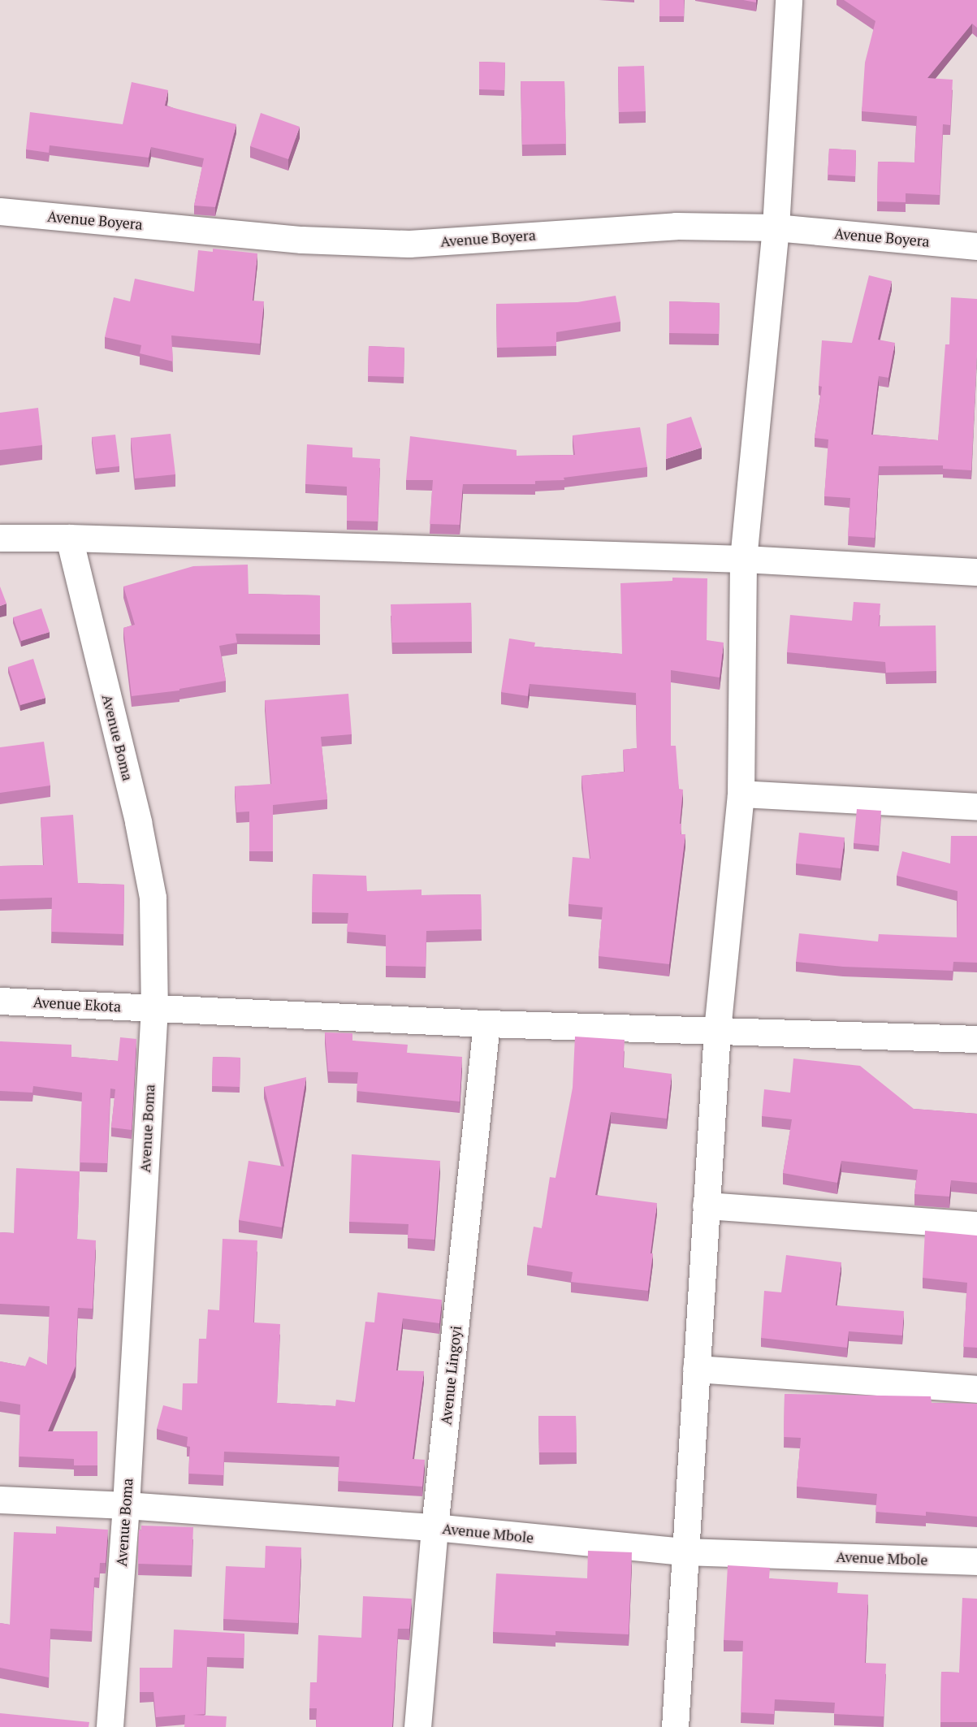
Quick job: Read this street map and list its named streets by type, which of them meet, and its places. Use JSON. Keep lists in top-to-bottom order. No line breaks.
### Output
{"streets":{"street":["Avenue Boyera","Avenue Boma","Avenue Ekota","Avenue Lingoyi","Avenue Mbole"]},"crossings":[["Avenue Boma","Avenue Ekota"],["Avenue Boma","Avenue Mbole"],["Avenue Ekota","Avenue Lingoyi"],["Avenue Lingoyi","Avenue Mbole"]]}
